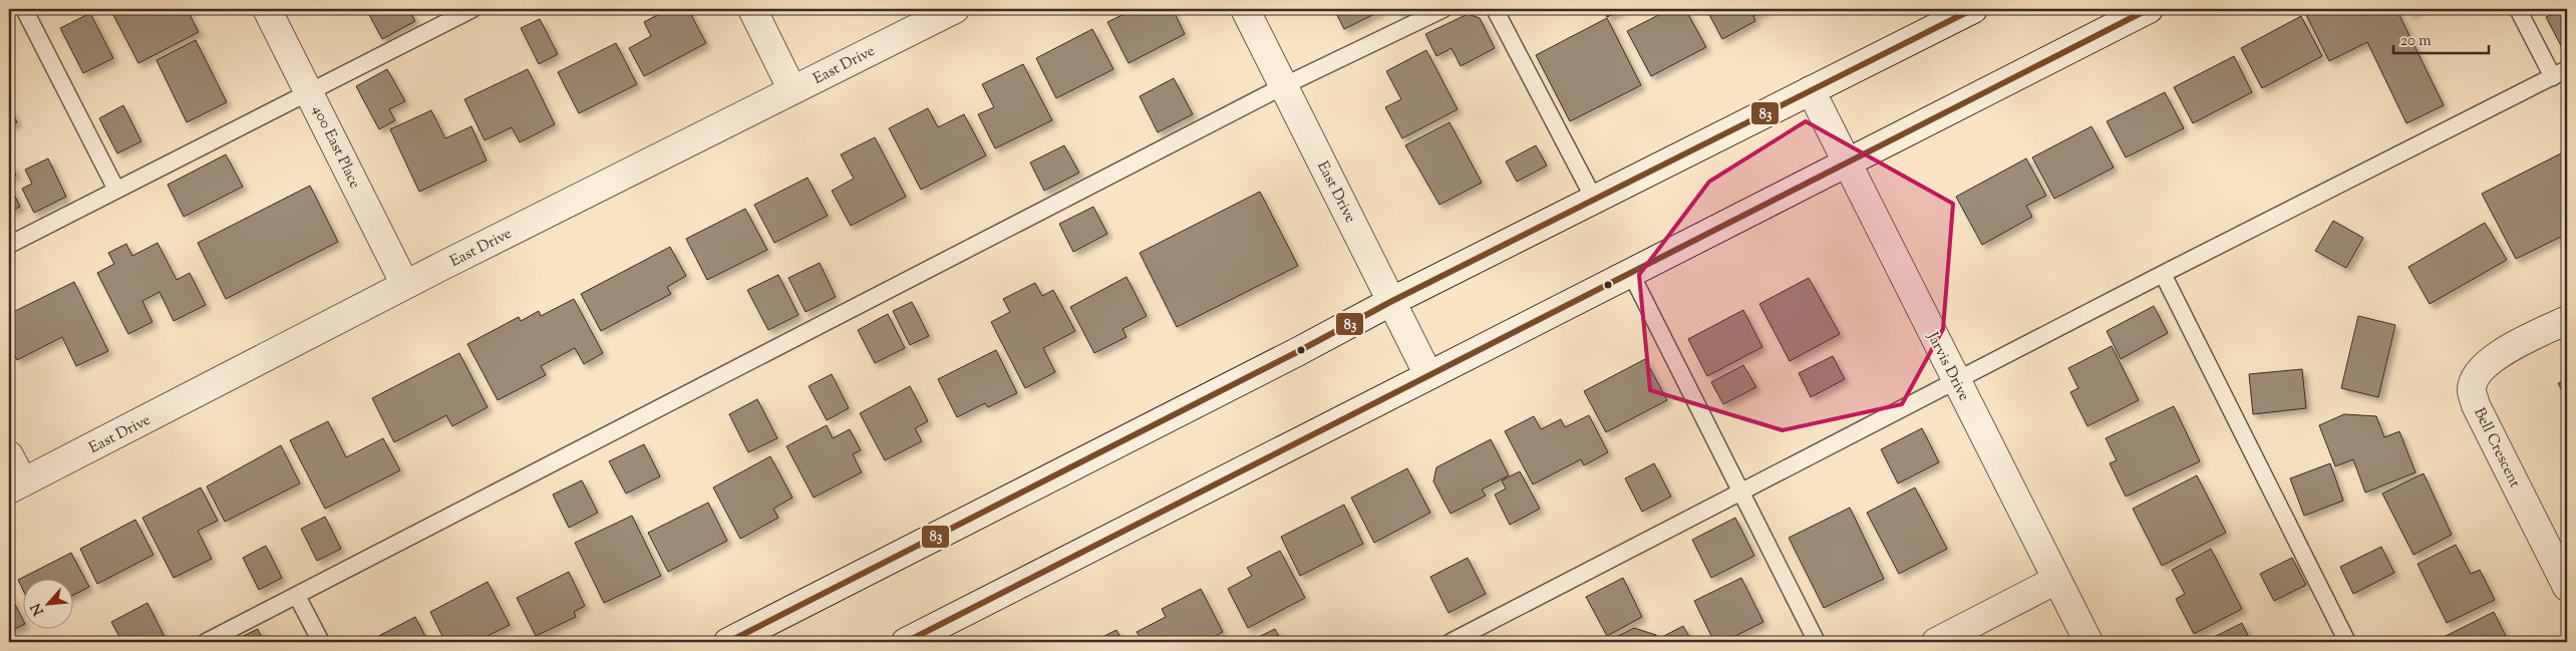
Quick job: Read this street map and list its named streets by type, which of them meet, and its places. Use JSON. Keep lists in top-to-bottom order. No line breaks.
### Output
{"streets":{"street":["East Drive","400 East Place","Jarvis Drive","Bell Crescent"]},"crossings":[["East Drive","400 East Place"]],"lines":["transit line 83"],"scale_bar":"20 m","north":"bottom left"}
